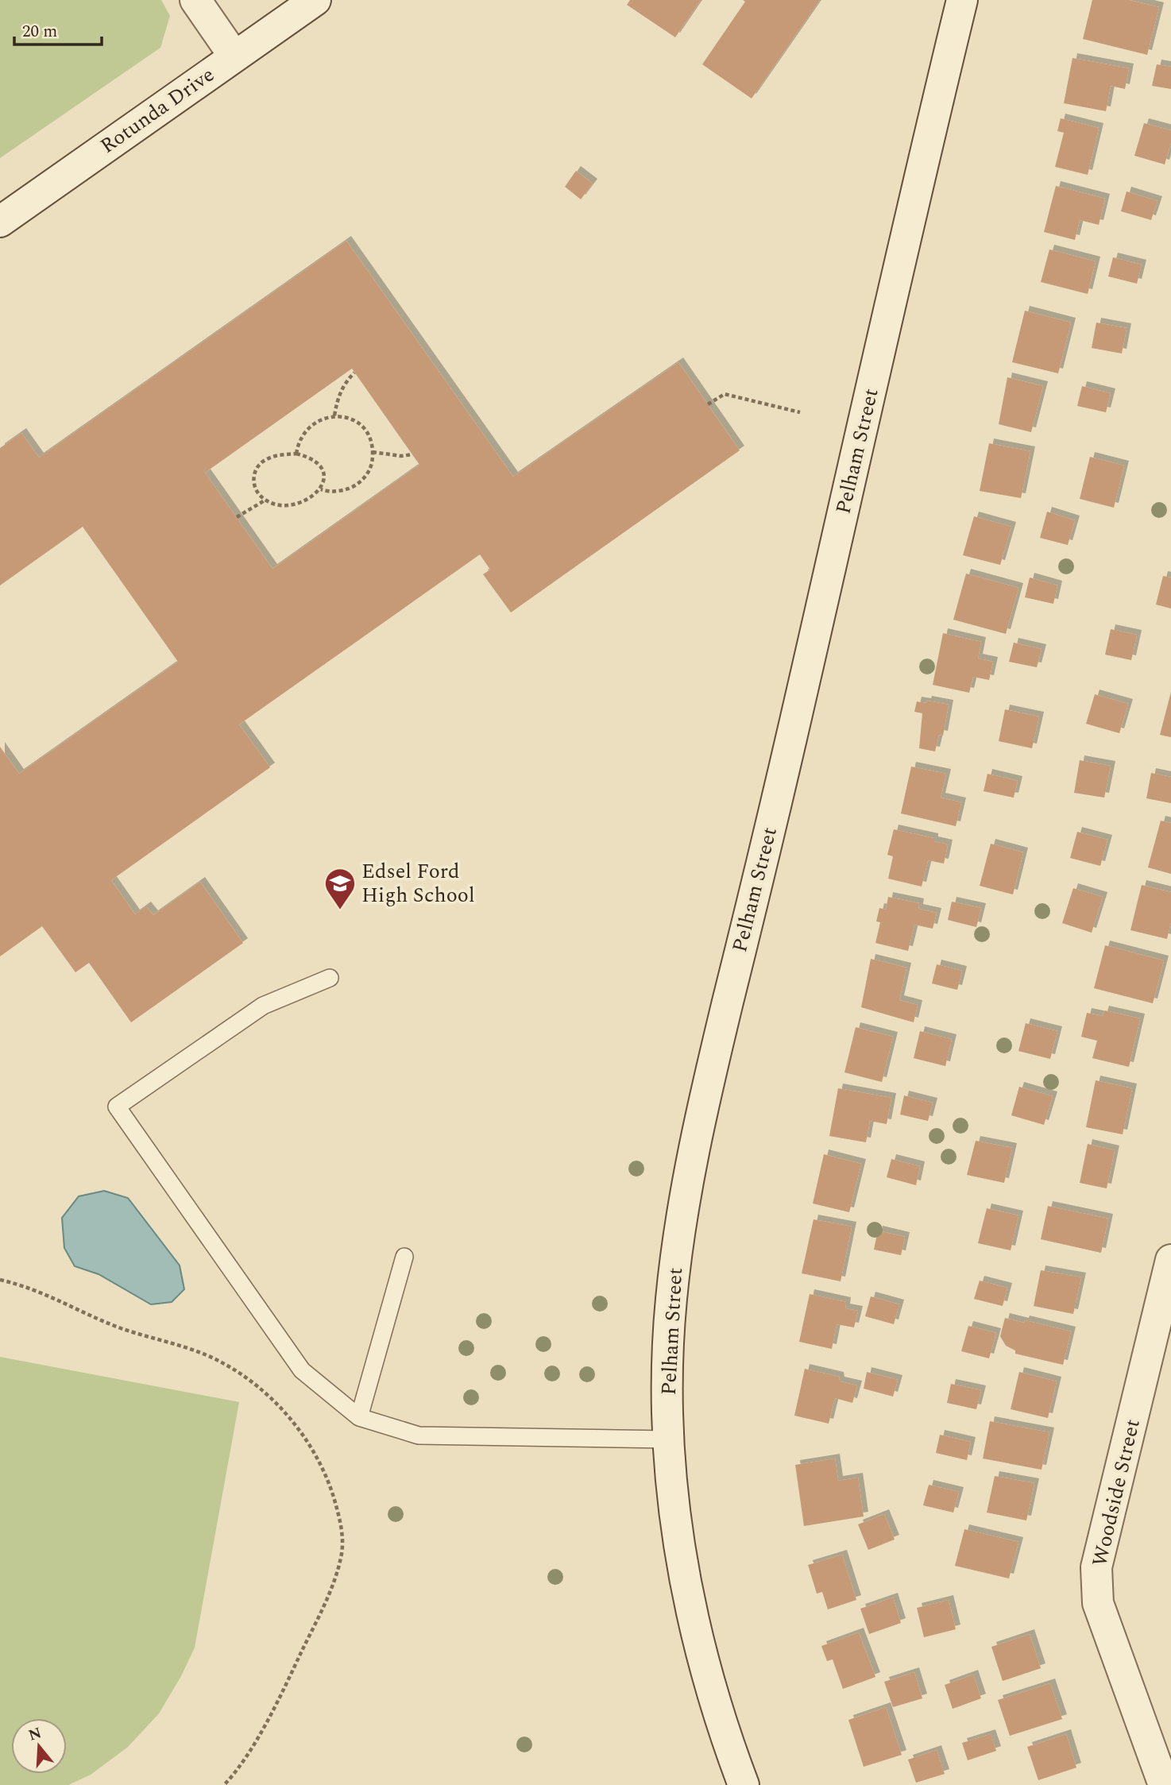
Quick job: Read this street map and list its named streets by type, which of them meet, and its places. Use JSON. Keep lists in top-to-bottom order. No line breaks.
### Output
{"streets":{"street":["Rotunda Drive","Pelham Street","Woodside Street"]},"places":{"school or university":["Edsel Ford High School"]},"scale_bar":"20 m","north":"top"}
